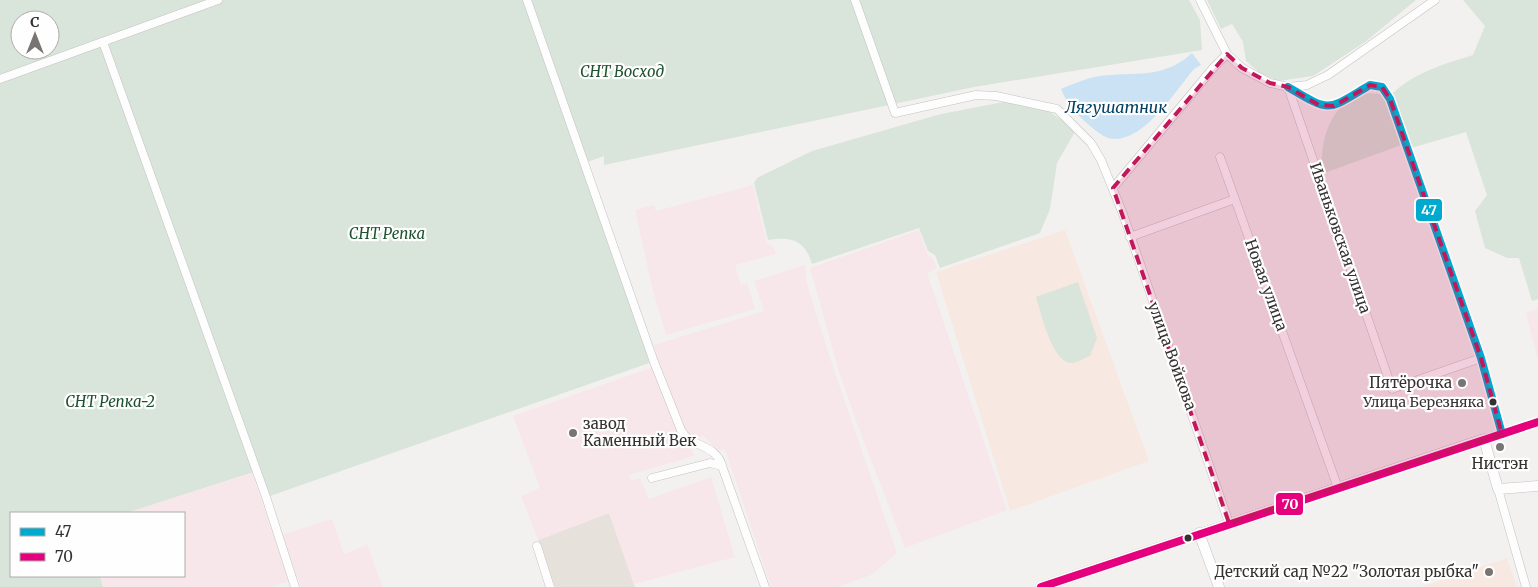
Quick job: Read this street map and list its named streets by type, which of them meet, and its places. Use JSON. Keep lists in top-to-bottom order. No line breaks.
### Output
{"streets":{"street":["Иваньковская улица","Новая улица","улица Войкова"]},"water":["Лягушатник"],"parks":["СНТ Восход","СНТ Репка","СНТ Репка-2"],"places":["Пятёрочка","Улица Березняка","завод Каменный Век","Нистэн","Детский сад №22 \"Золотая рыбка\""],"lines":["transit line 47","transit line 70"],"legend":["47","70"],"north":"top"}
